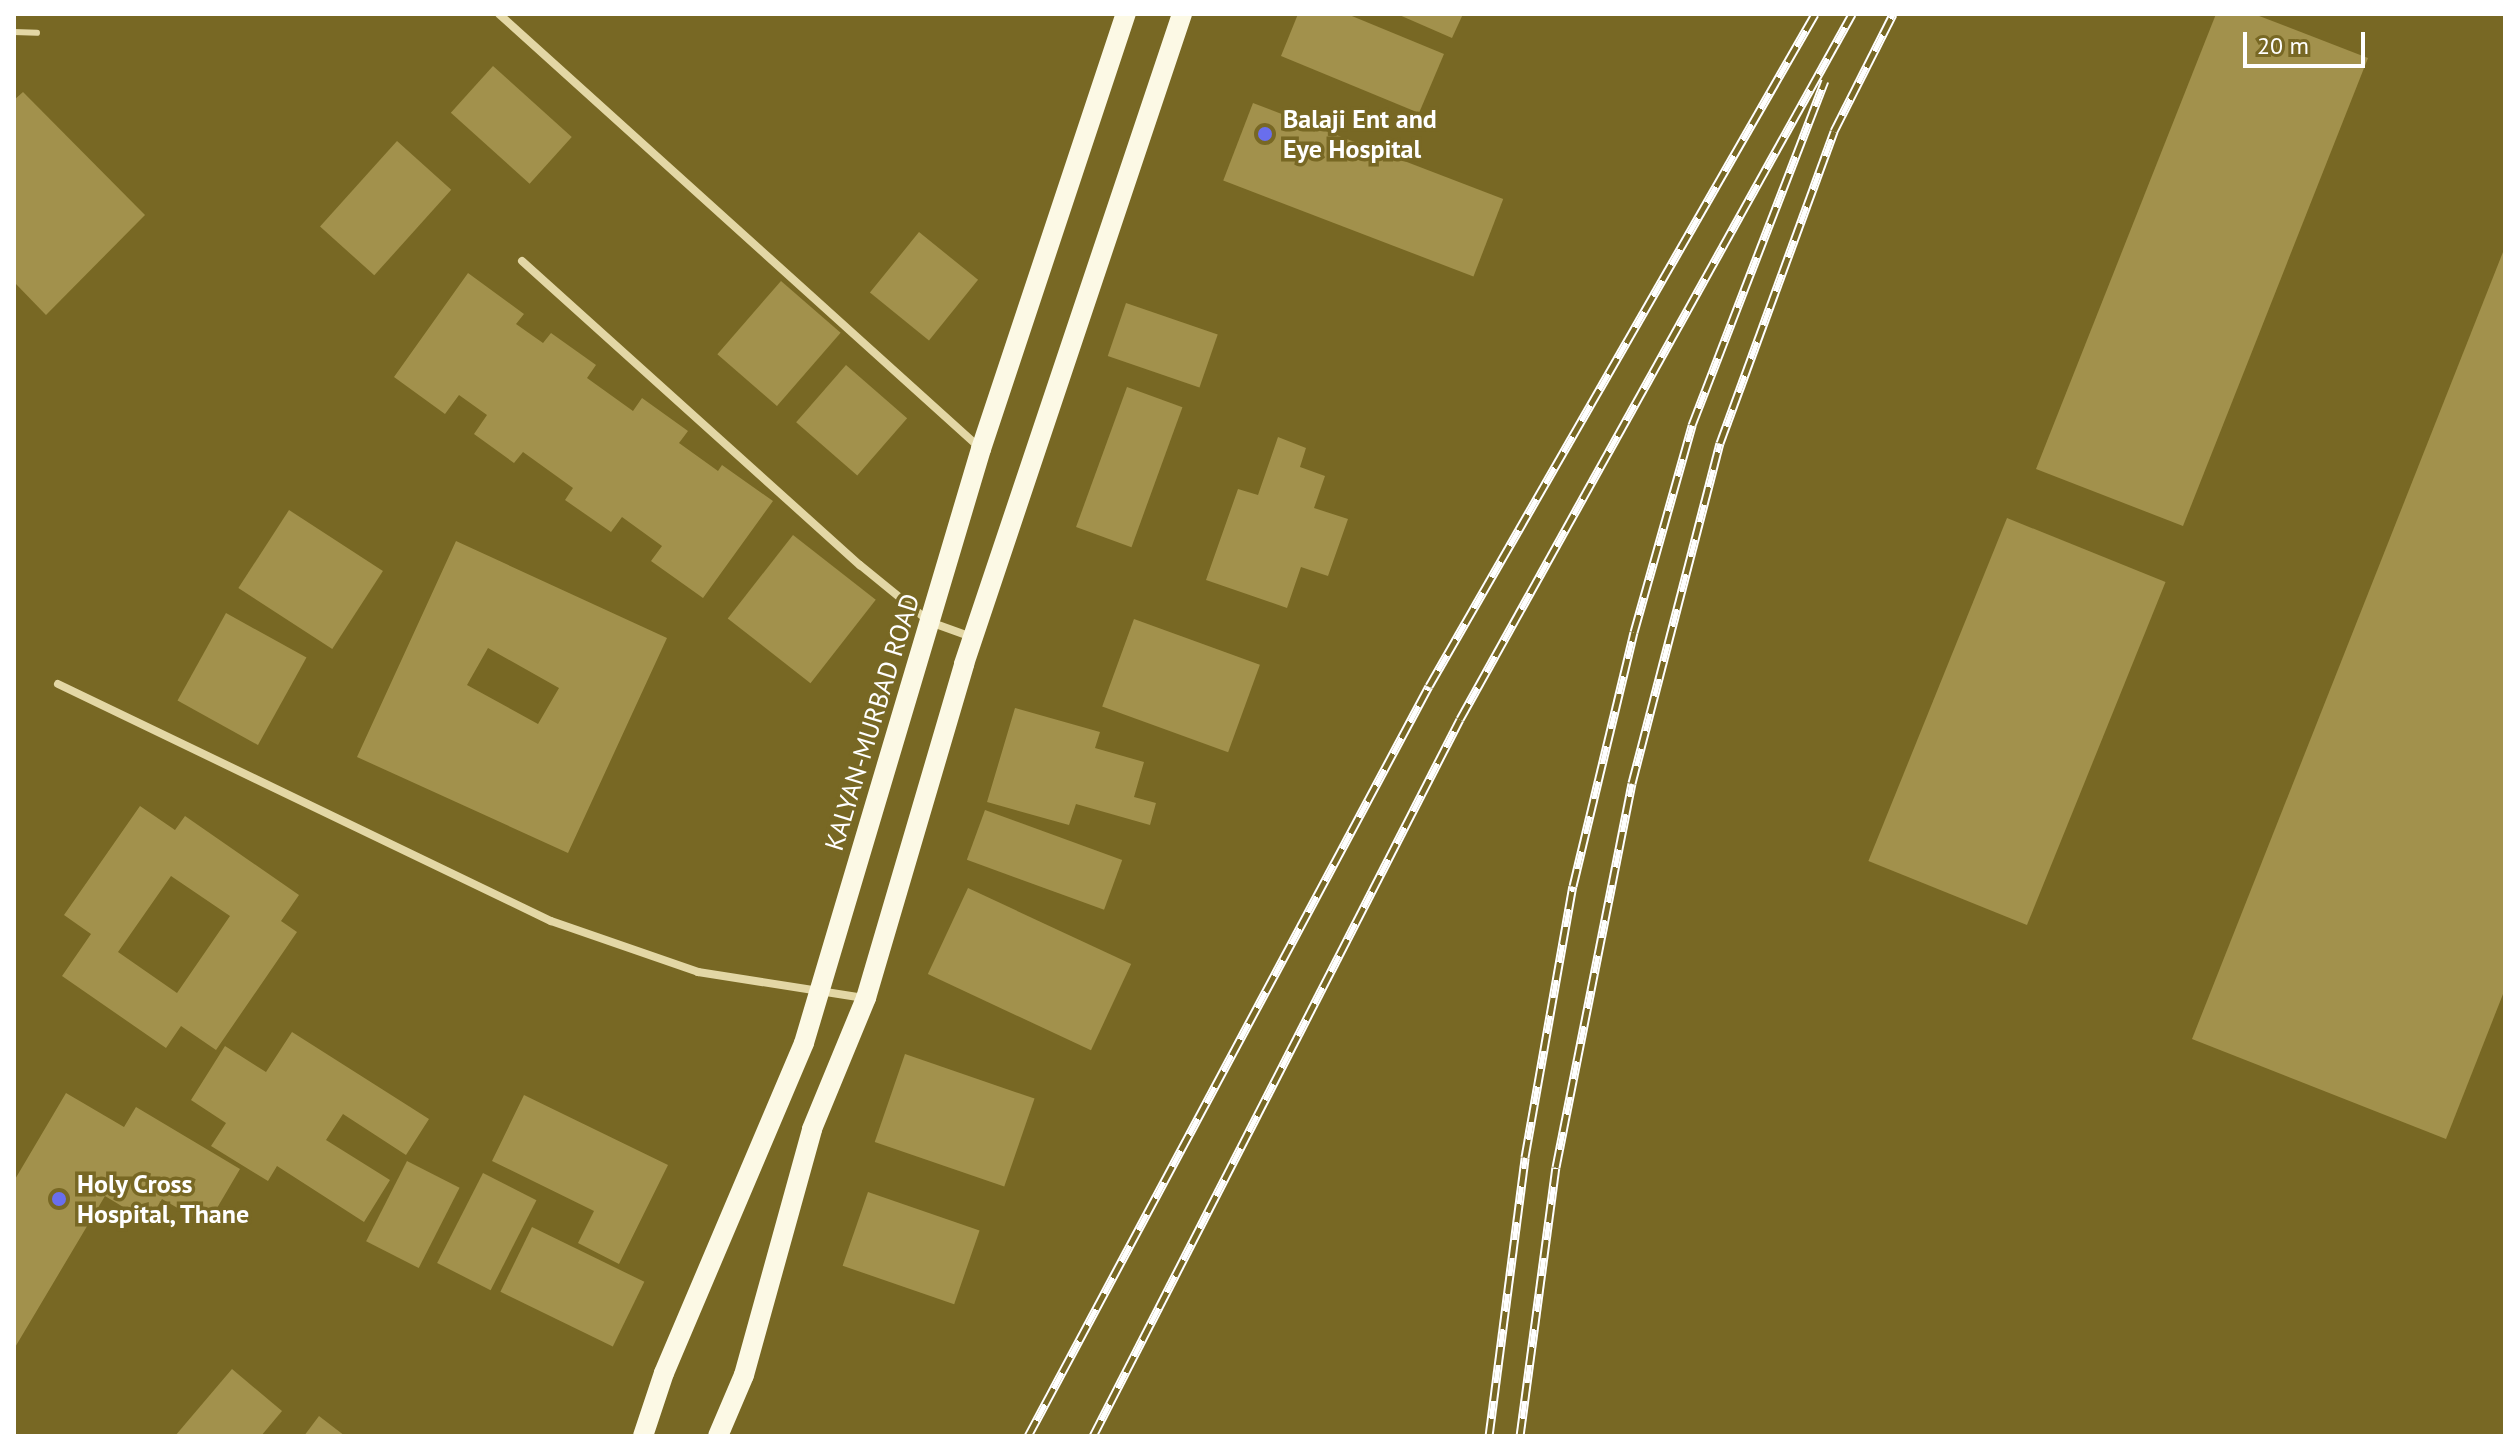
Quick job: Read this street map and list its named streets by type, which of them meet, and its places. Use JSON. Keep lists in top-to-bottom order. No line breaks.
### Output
{"streets":{"main road":["KALYAN-MURBAD ROAD"]},"places":["Balaji Ent and Eye Hospital","Holy Cross Hospital, Thane"],"scale_bar":"20 m"}
